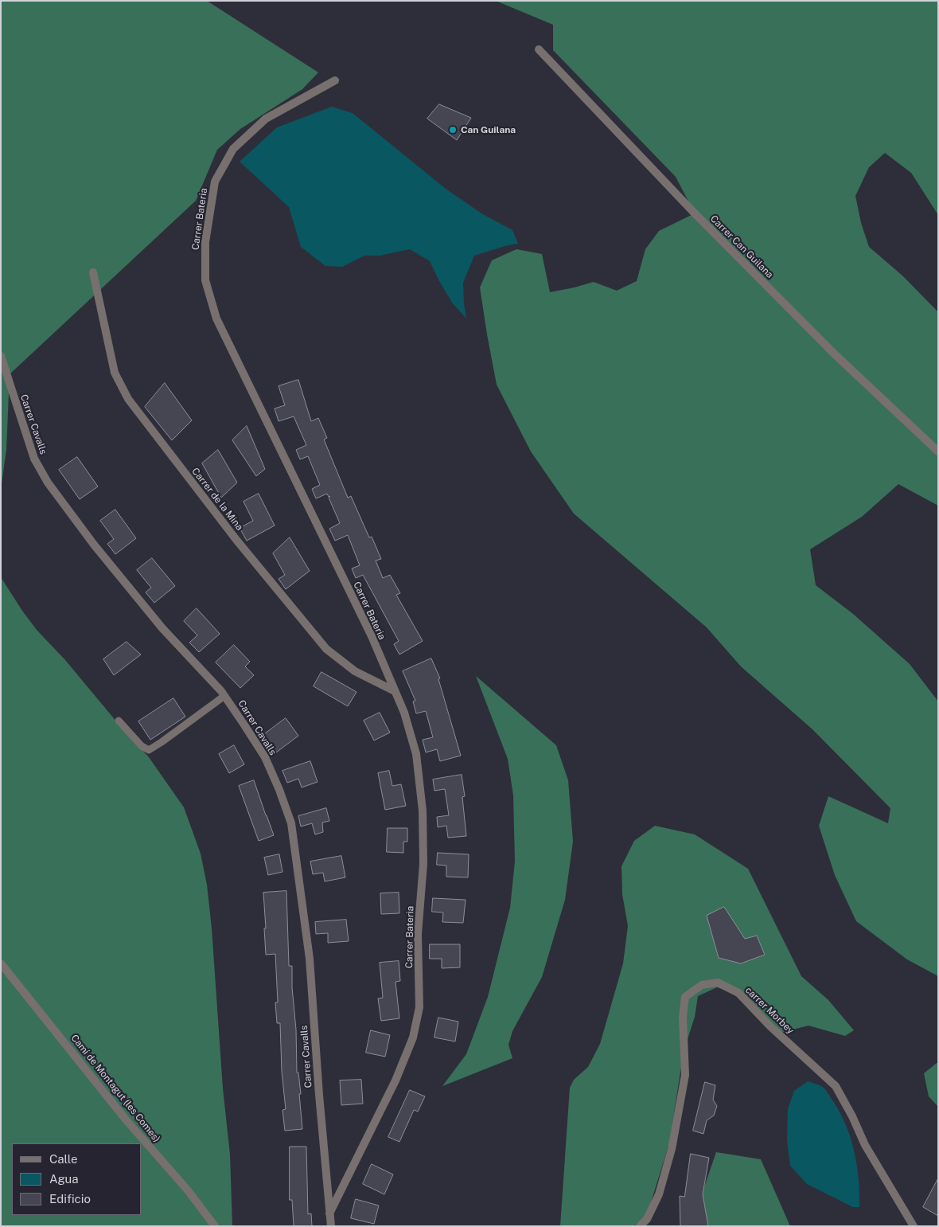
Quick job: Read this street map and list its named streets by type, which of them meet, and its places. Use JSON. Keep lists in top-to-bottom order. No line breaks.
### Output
{"streets":{"street":["Carrer Bateria","Carrer Can Guilana","Carrer Cavalls","Carrer de la Mina","carrer Morbey","Camí de Montagut (les Comes)"]},"crossings":[["Carrer Bateria","Carrer Cavalls"],["Carrer Bateria","Carrer de la Mina"]],"places":["Can Guilana"],"legend":["Calle","Agua","Edificio"]}
